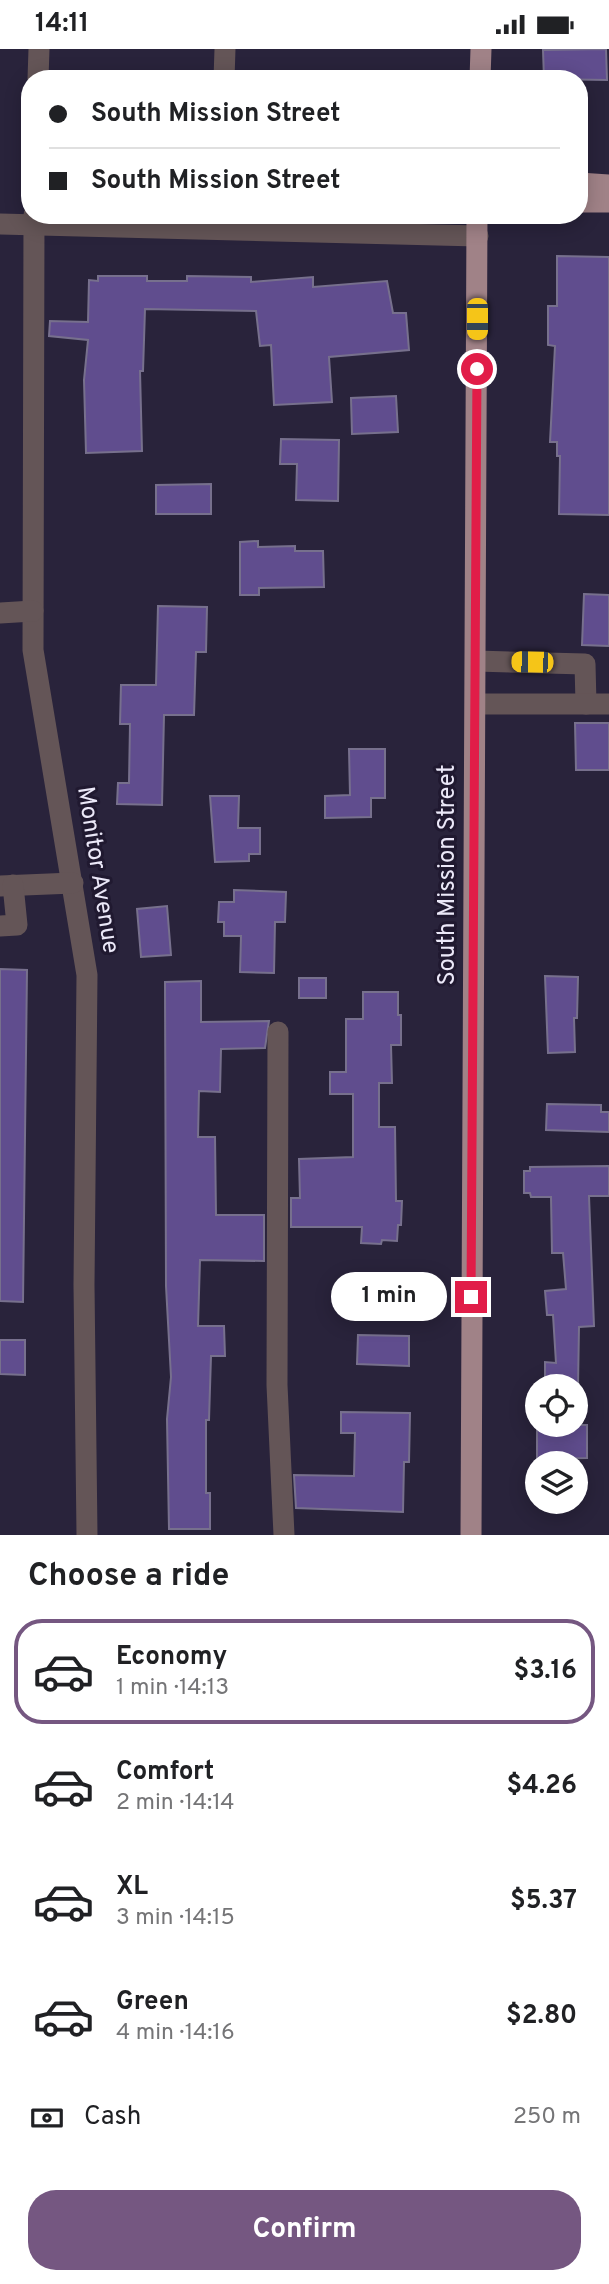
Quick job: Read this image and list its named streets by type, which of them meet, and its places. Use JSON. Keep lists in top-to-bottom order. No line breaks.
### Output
{"streets":{"main road":["South Mission Street"],"street":["Monitor Avenue"]},"page":{"status":"14:11","banner":["South Mission Street","South Mission Street"],"bubble":"1 min","heading":"Choose a ride","list":[{"name":"Economy","note":"1 min · 14:13","value":"$3.16"},{"name":"Comfort","note":"2 min · 14:14","value":"$4.26"},{"name":"XL","note":"3 min · 14:15","value":"$5.37"},{"name":"Green","note":"4 min · 14:16","value":"$2.80"}],"pay":["Cash","250 m"],"buttons":"Confirm"}}
